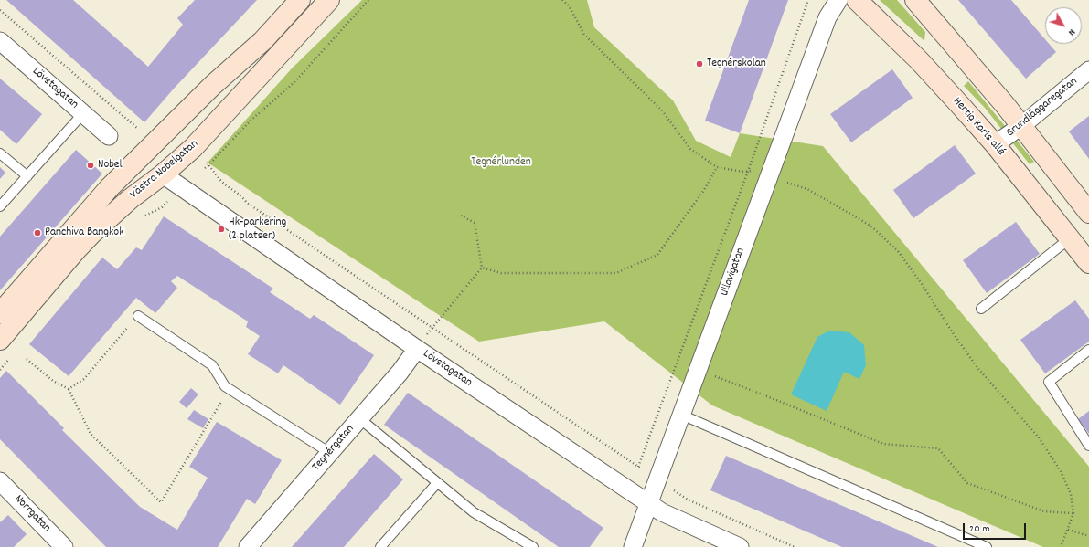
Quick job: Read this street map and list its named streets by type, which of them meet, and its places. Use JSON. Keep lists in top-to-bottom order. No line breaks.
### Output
{"streets":{"main road":["Hertig Karls allé","Västra Nobelgatan"],"street":["Lövstagatan","Grundläggaregatan","Ullavigatan","Tegnérgatan","Norrgatan"]},"crossings":[["Lövstagatan","Västra Nobelgatan"],["Lövstagatan","Ullavigatan"],["Lövstagatan","Tegnérgatan"],["Grundläggaregatan","Hertig Karls allé"]],"parks":["Tegnérlunden"],"places":["Tegnérskolan","Nobel","Hk-parkering (2 platser)","Panchiva Bangkok"],"scale_bar":"20 m","north":"bottom right"}
